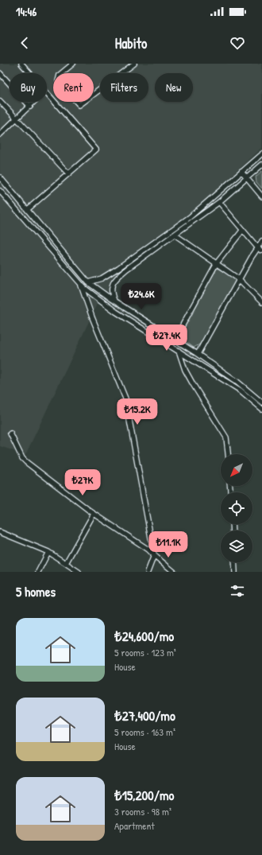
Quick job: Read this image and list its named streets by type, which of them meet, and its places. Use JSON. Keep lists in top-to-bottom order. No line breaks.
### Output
{"north":"bottom left","page":{"status":"14:46","header":"Habito","chip":["Buy","Rent","Filters","New"],"price":["₺24.6K","₺27.4K","₺15.2K","₺27K","₺11.1K"],"heading":"5 homes","list":[{"name":"₺24,600/mo","note":"5 rooms · 123 m² · House"},{"name":"₺27,400/mo","note":"5 rooms · 163 m² · House"},{"name":"₺15,200/mo","note":"3 rooms · 98 m² · Apartment"}]}}
